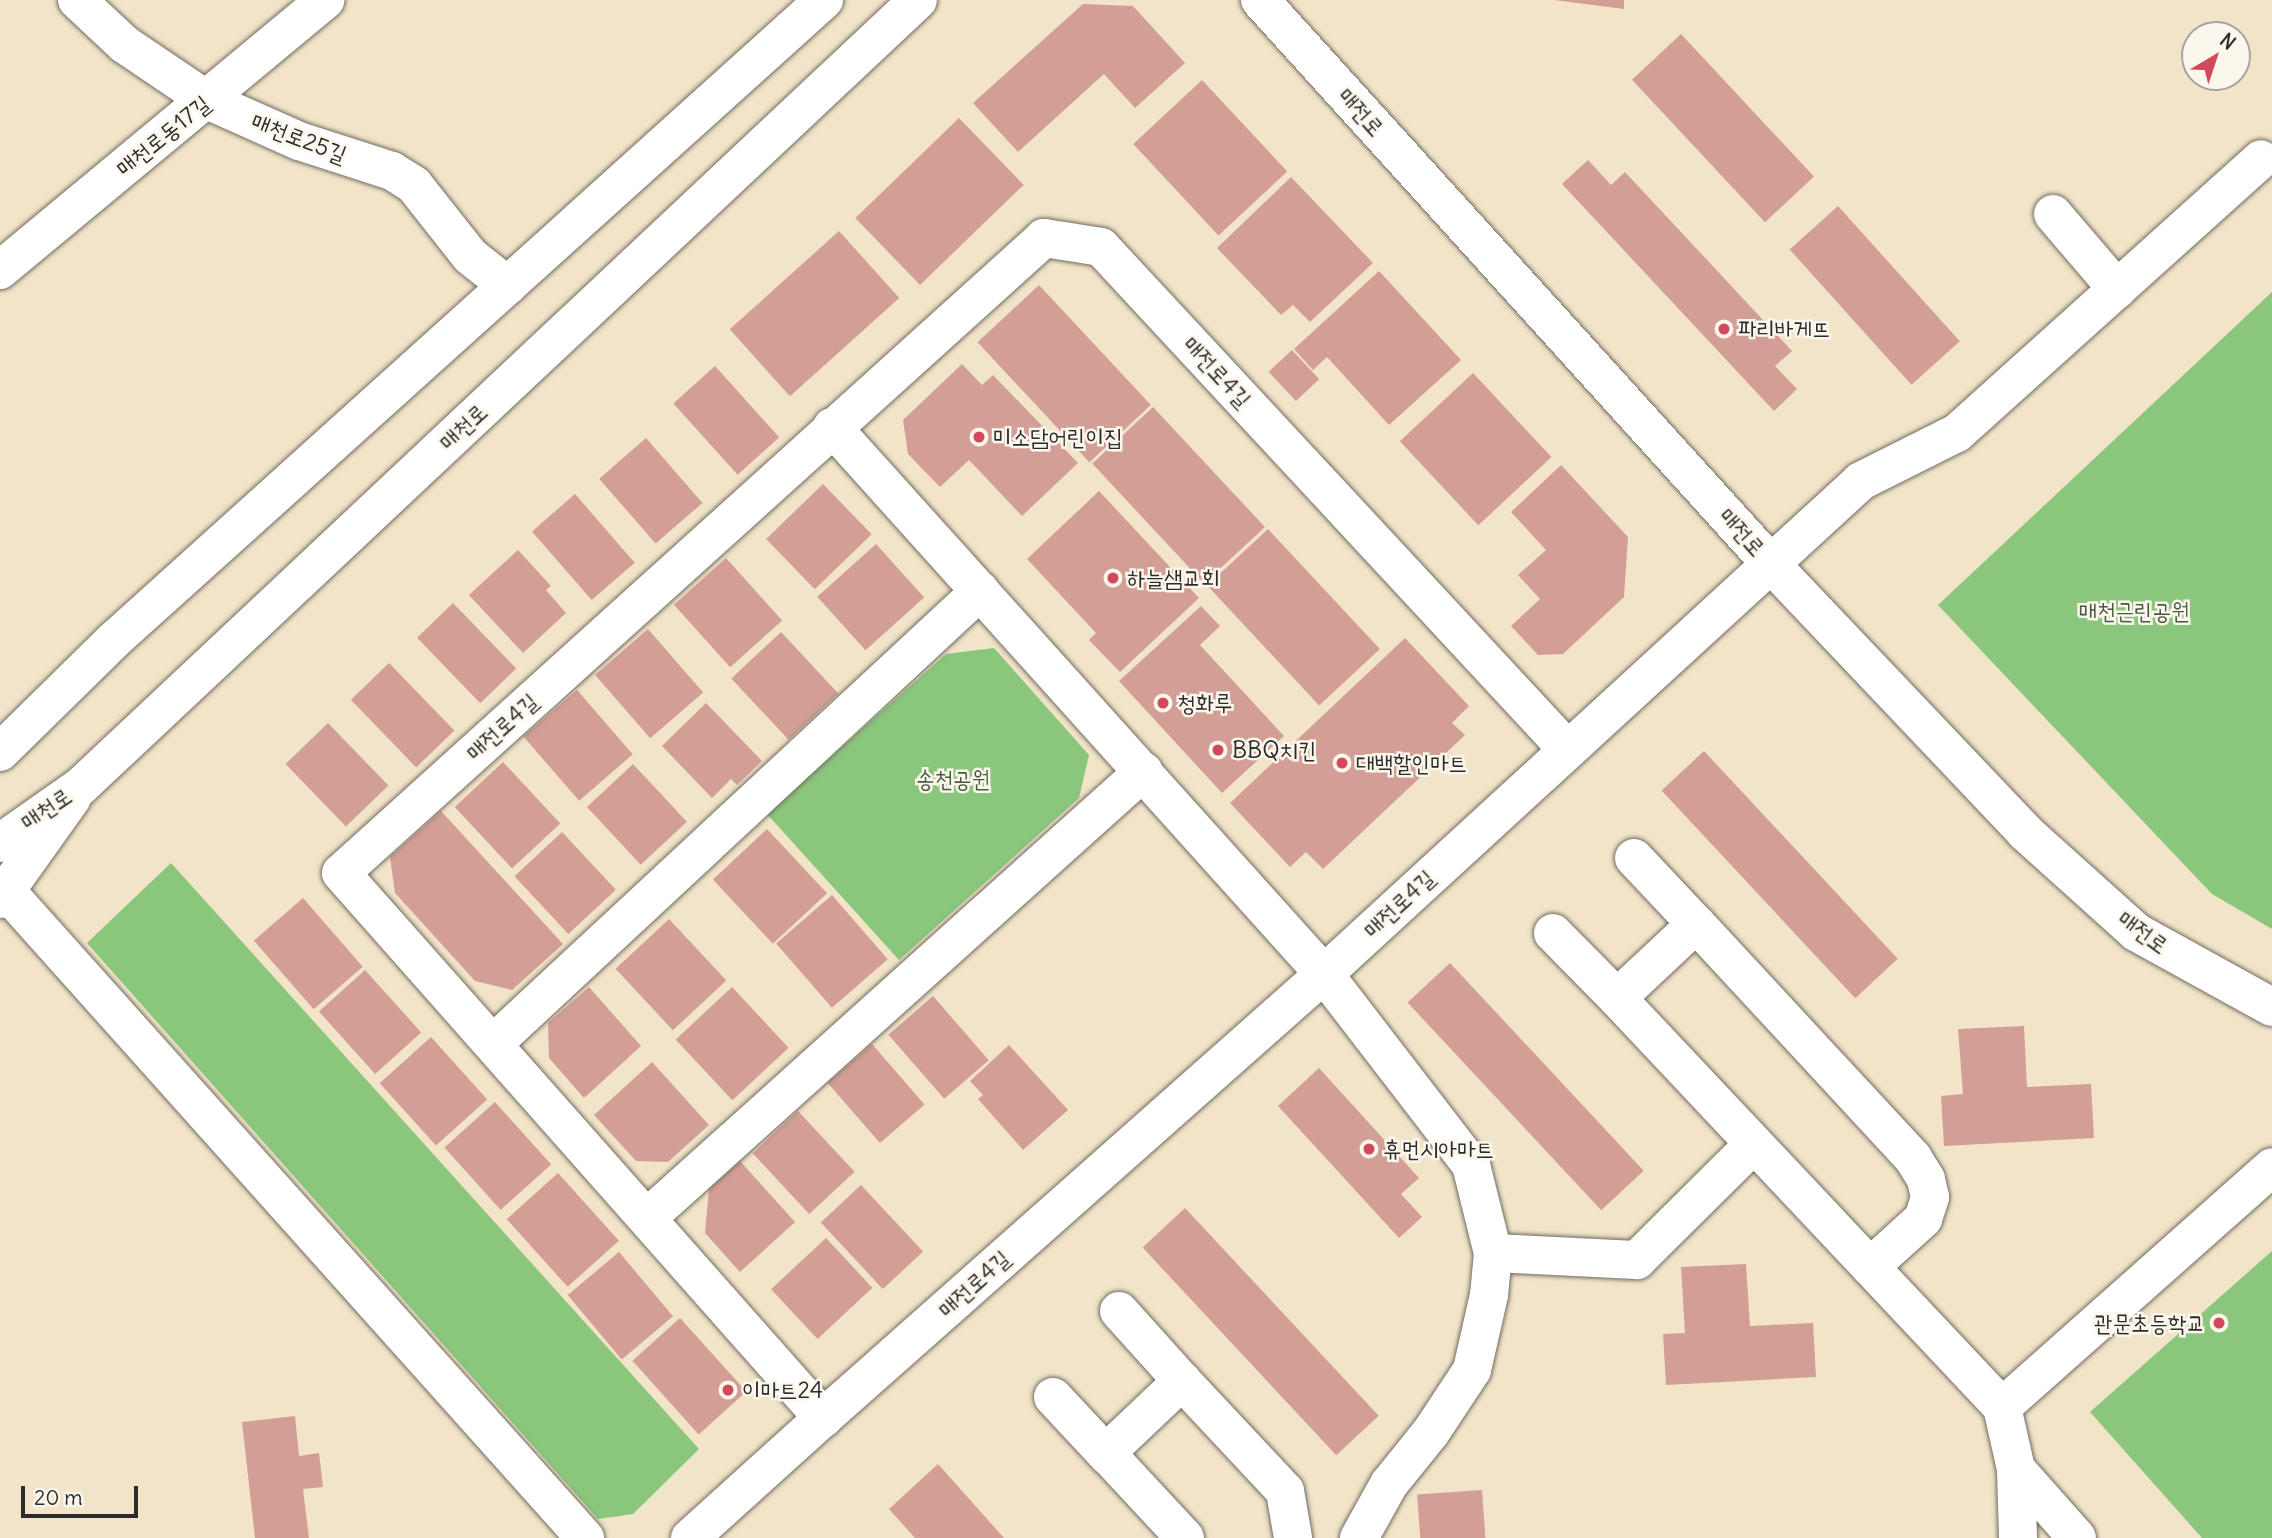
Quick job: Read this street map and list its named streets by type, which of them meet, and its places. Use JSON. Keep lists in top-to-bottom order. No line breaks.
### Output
{"streets":{"street":["매전로","매천로동17길","매천로25길","매전로4길","매천로"]},"crossings":[["매전로","매전로4길"],["매천로동17길","매천로25길"]],"parks":["매천근린공원","송천공원"],"places":["파리바게뜨","미소담어린이집","하늘샘교회","청화루","BBQ치킨","대백할인마트","휴먼시아마트","관문초등학교","이마트24"],"scale_bar":"20 m","north":"top right"}
